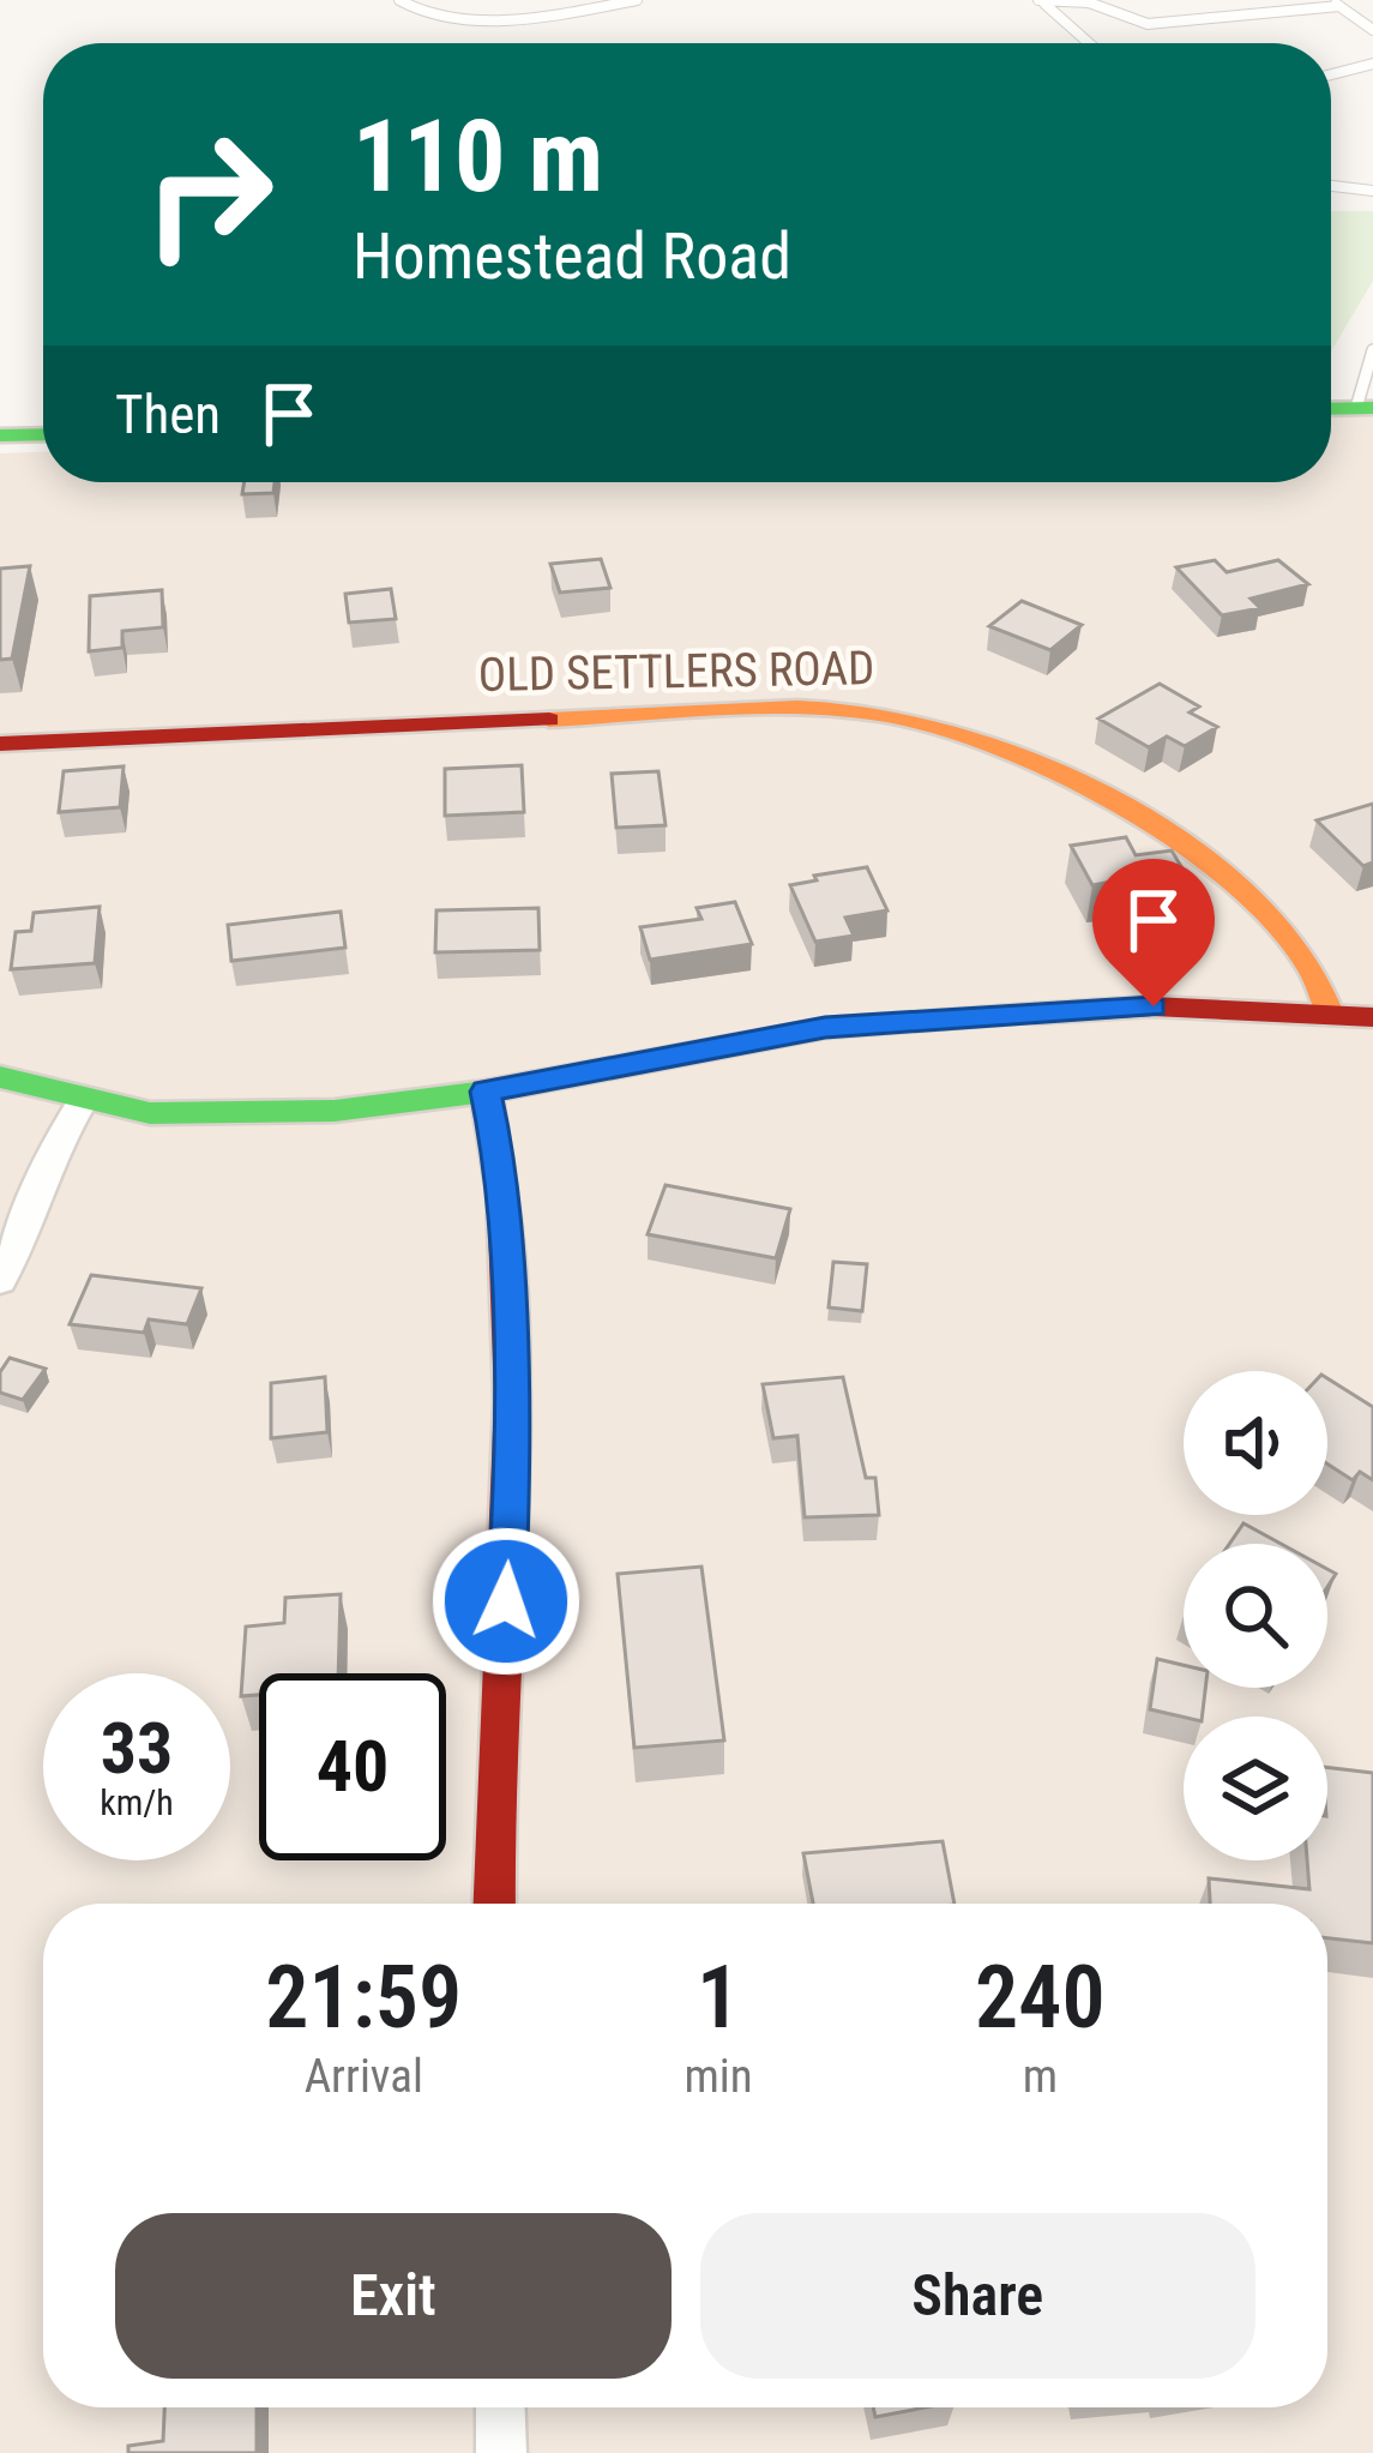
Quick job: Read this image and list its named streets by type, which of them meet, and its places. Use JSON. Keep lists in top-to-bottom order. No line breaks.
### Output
{"streets":{"street":["OLD SETTLERS ROAD"]},"page":{"turn":["110 m","Homestead Road"],"then":"Then","speed":"33 km/h","limit":"40","eta":["21:59","Arrival","1","min","240","m"],"buttons":["Exit","Share"]}}
